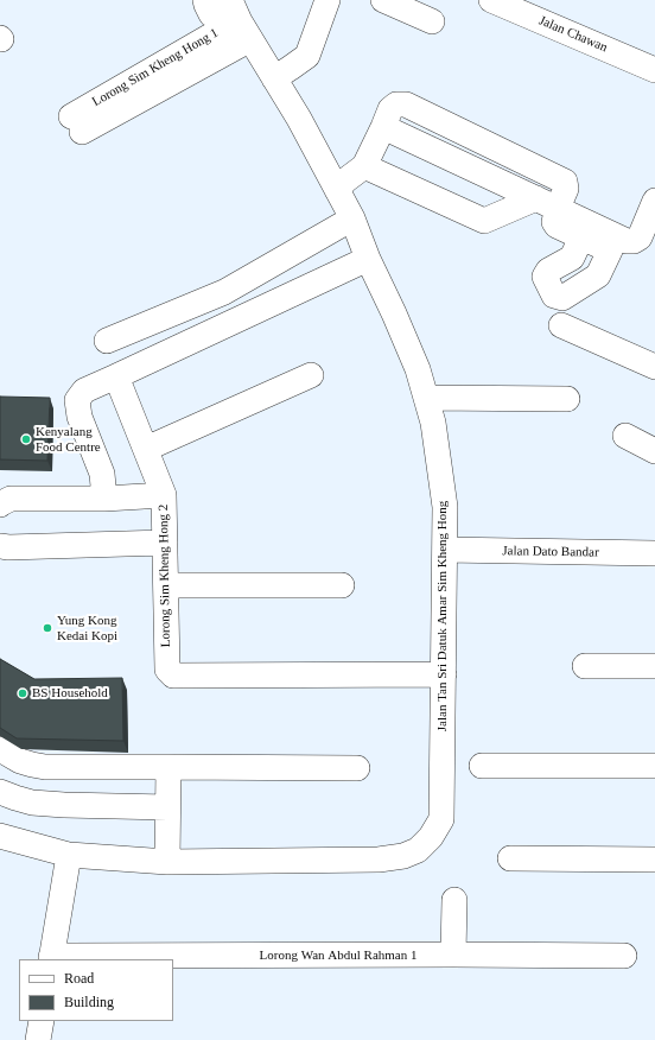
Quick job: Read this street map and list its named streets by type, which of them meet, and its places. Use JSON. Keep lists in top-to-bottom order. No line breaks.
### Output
{"streets":{"street":["Jalan Chawan","Lorong Sim Kheng Hong 1","Jalan Dato Bandar","Lorong Sim Kheng Hong 2","Jalan Tan Sri Datuk Amar Sim Kheng Hong","Lorong Wan Abdul Rahman 1"]},"crossings":[["Lorong Sim Kheng Hong 1","Jalan Tan Sri Datuk Amar Sim Kheng Hong"],["Jalan Dato Bandar","Jalan Tan Sri Datuk Amar Sim Kheng Hong"],["Lorong Sim Kheng Hong 2","Jalan Tan Sri Datuk Amar Sim Kheng Hong"]],"places":["Kenyalang Food Centre","Yung Kong Kedai Kopi","BS Household"],"legend":["Road","Building"]}
